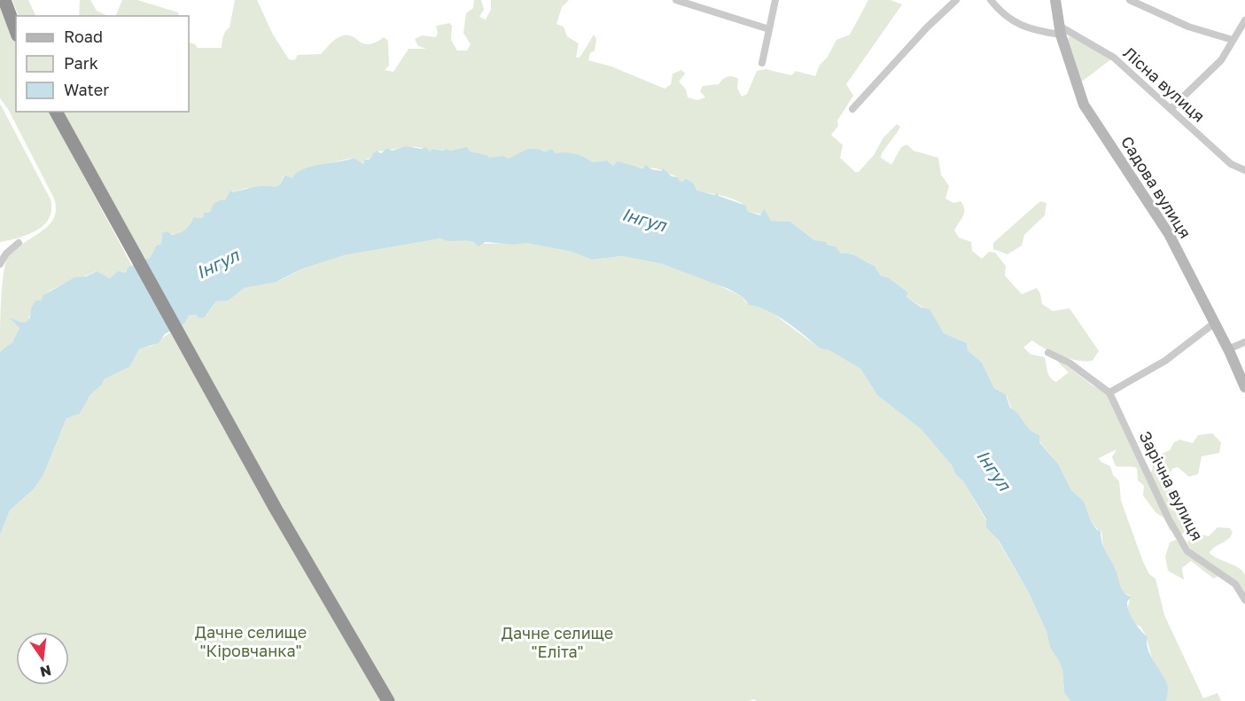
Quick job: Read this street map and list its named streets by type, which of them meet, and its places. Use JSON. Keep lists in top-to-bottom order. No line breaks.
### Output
{"streets":{"street":["Лісна вулиця","Садова вулиця","Зарічна вулиця"]},"crossings":[["Лісна вулиця","Садова вулиця"]],"water":["Інгул"],"parks":["Дачне селище \"Кіровчанка\"","Дачне селище \"Еліта\""],"legend":["Road","Park","Water"],"north":"bottom"}
